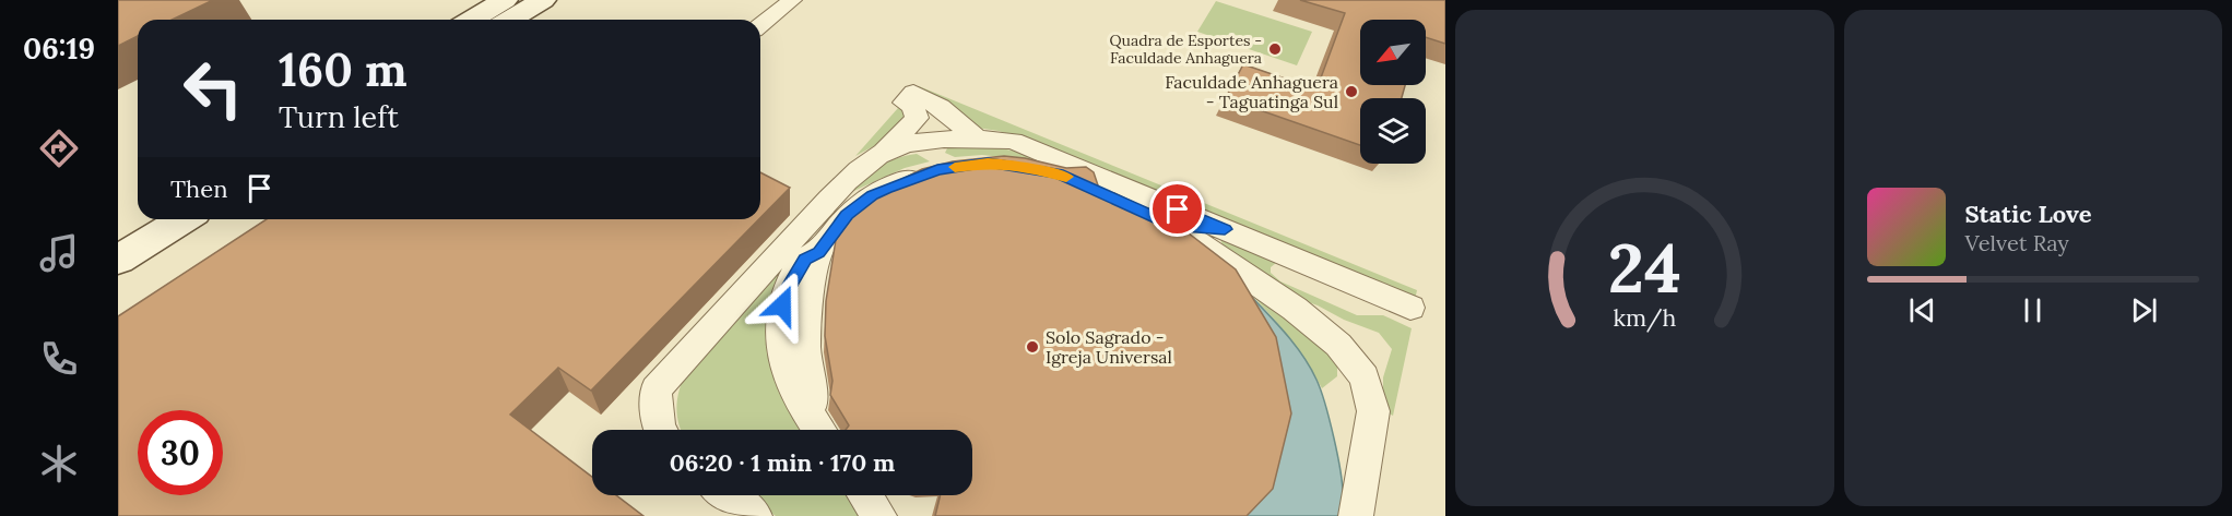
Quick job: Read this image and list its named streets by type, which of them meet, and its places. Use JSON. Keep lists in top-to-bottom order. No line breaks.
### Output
{"places":["Quadra de Esportes - Faculdade Anhaguera","Faculdade Anhaguera - Taguatinga Sul","Solo Sagrado - Igreja Universal"],"north":"bottom left","page":{"tabs":"06:19","turn":["160 m","Turn left"],"then":"Then","song":["Static Love","Velvet Ray"],"limit":"30","trip":"06:20 · 1 min · 170 m","gauge":["24","km/h"]}}
